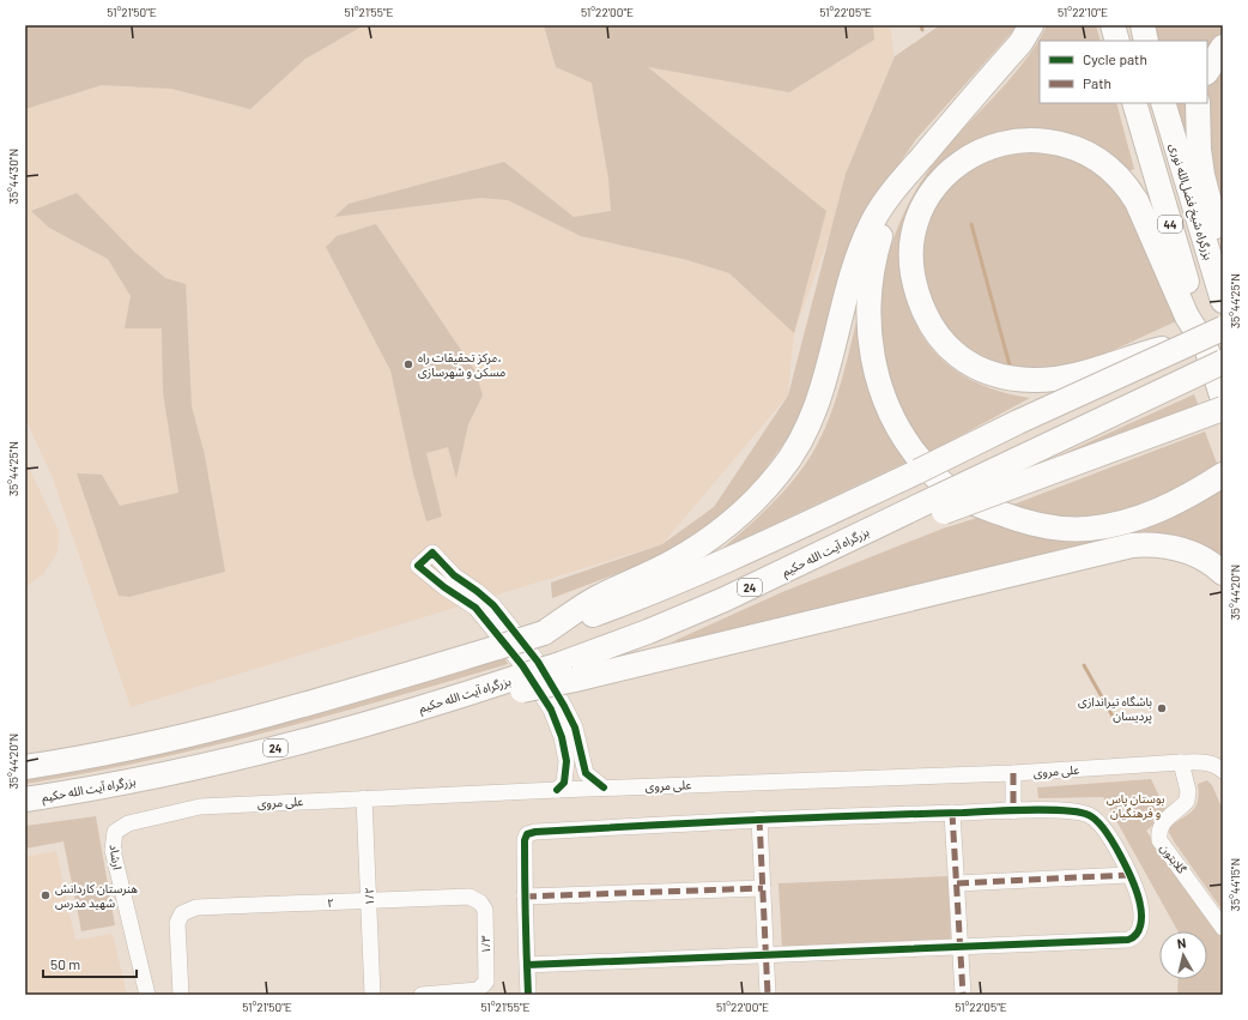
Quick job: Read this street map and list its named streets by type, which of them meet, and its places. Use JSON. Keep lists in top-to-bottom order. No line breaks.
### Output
{"streets":{"highway":["بزرگراه شیخ فضل‌الله نوری","44","بزرگراه آیت الله حکیم","24"],"street":["علی مروی","ارشاد","گلابتون","۱/۲","۲","۱/۳"]},"crossings":[["علی مروی","ارشاد"],["علی مروی","گلابتون"],["علی مروی","۱/۲"],["۱/۲","۲"],["۲","۱/۳"]],"parks":["بوستان پاس و فرهنگیان"],"places":["مرکز تحقیقات راه، مسکن و شهرسازی","باشگاه تیراندازی پردیسان","هنرستان کاردانش شهید مدرس"],"legend":["Cycle path","Path"],"scale_bar":"50 m","north":"top","coordinates":["51°21'50\"E","51°21'55\"E","51°22'00\"E","51°22'05\"E","51°22'10\"E","35°44'30\"N","35°44'25\"N","35°44'20\"N","35°44'15\"N"]}
